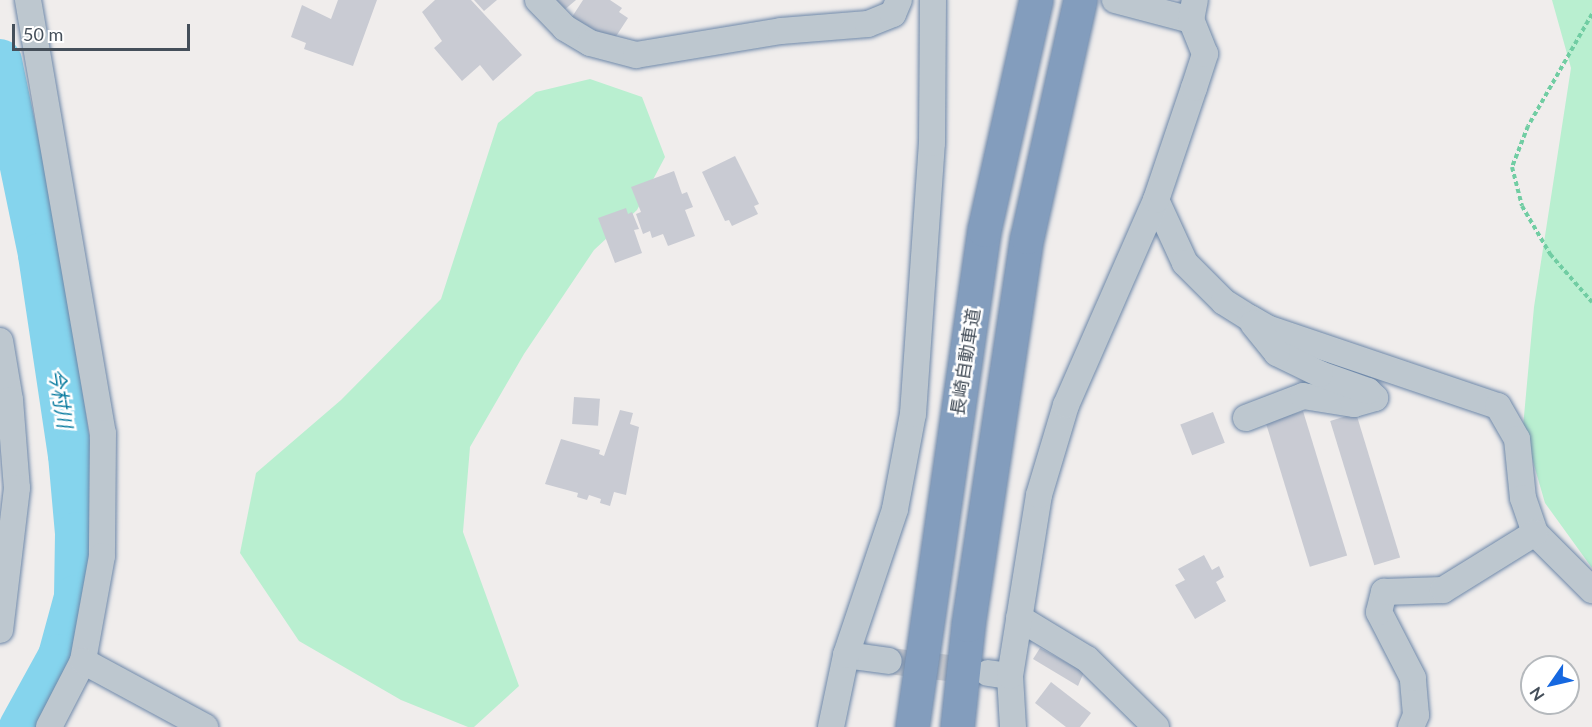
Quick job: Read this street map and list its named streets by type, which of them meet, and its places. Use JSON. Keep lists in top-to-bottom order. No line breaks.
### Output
{"streets":{"highway":["長崎自動車道"]},"water":["今村川"],"scale_bar":"50 m","north":"bottom left"}
